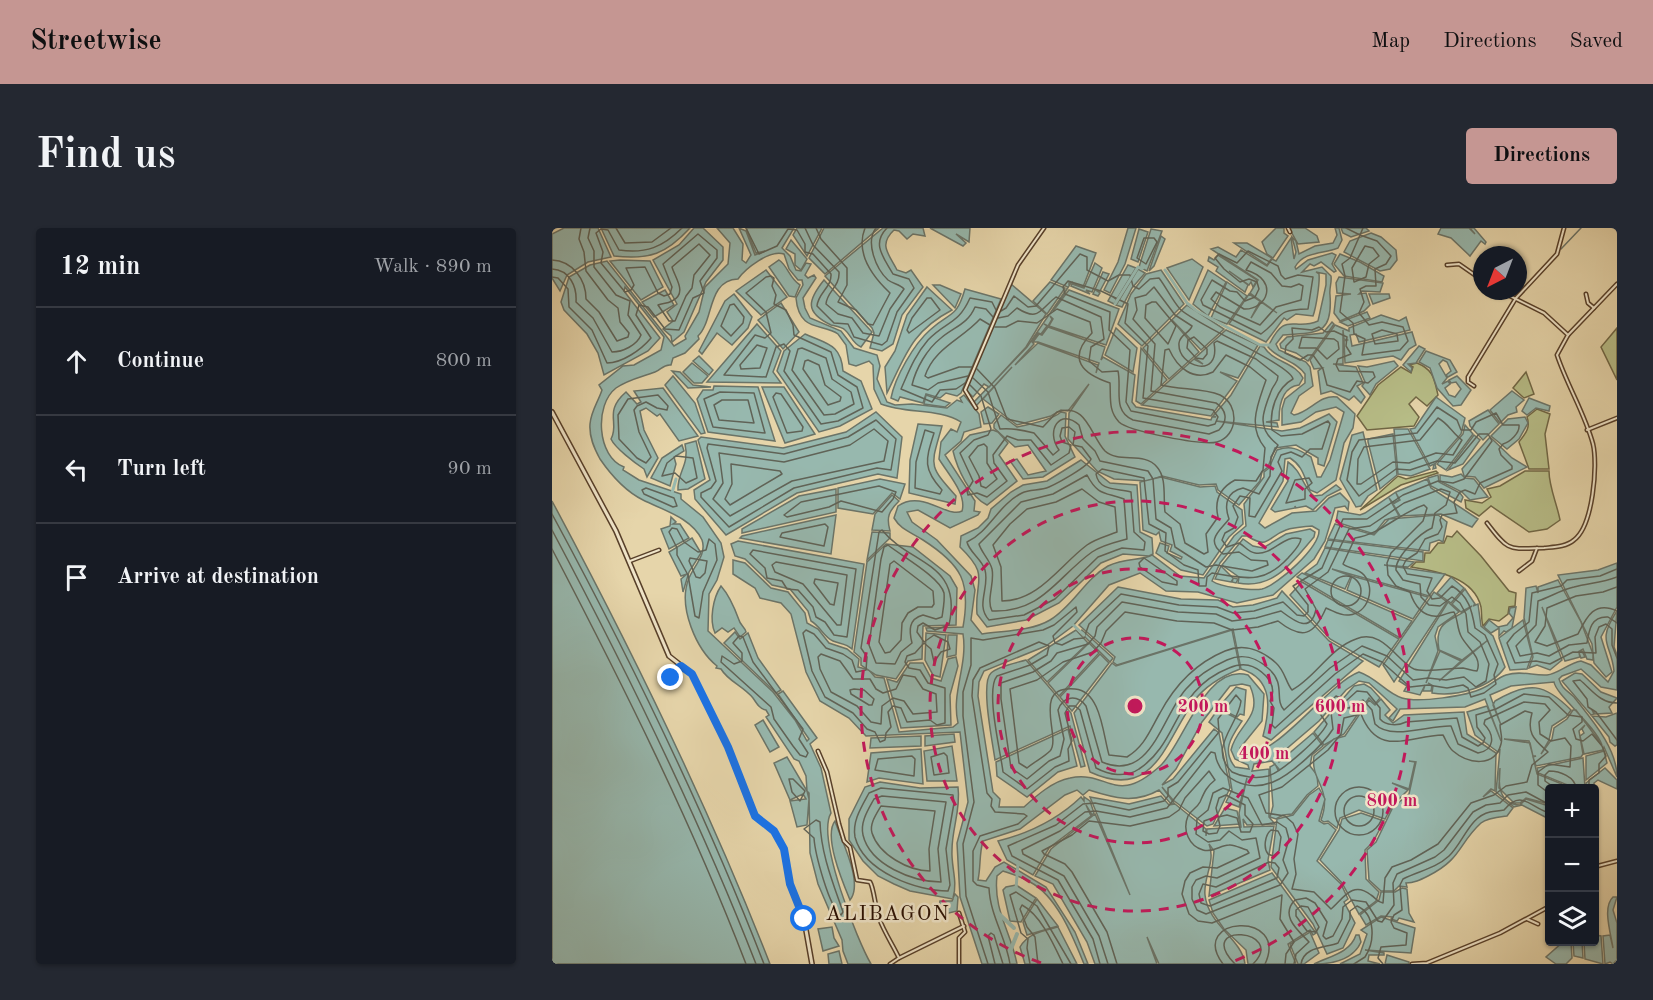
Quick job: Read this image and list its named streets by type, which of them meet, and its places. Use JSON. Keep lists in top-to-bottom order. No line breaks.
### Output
{"districts":["ALIBAGON"],"north":"bottom left","page":{"header":"Streetwise","nav":["Map","Directions","Saved"],"buttons":"Directions","title":"Find us","heading":["12 min","Walk · 890 m"],"list":[["Continue","800 m"],["Turn left","90 m"],"Arrive at destination"],"map_buttons":["+","−"]},"rings":["200 m","600 m","400 m","800 m"]}
